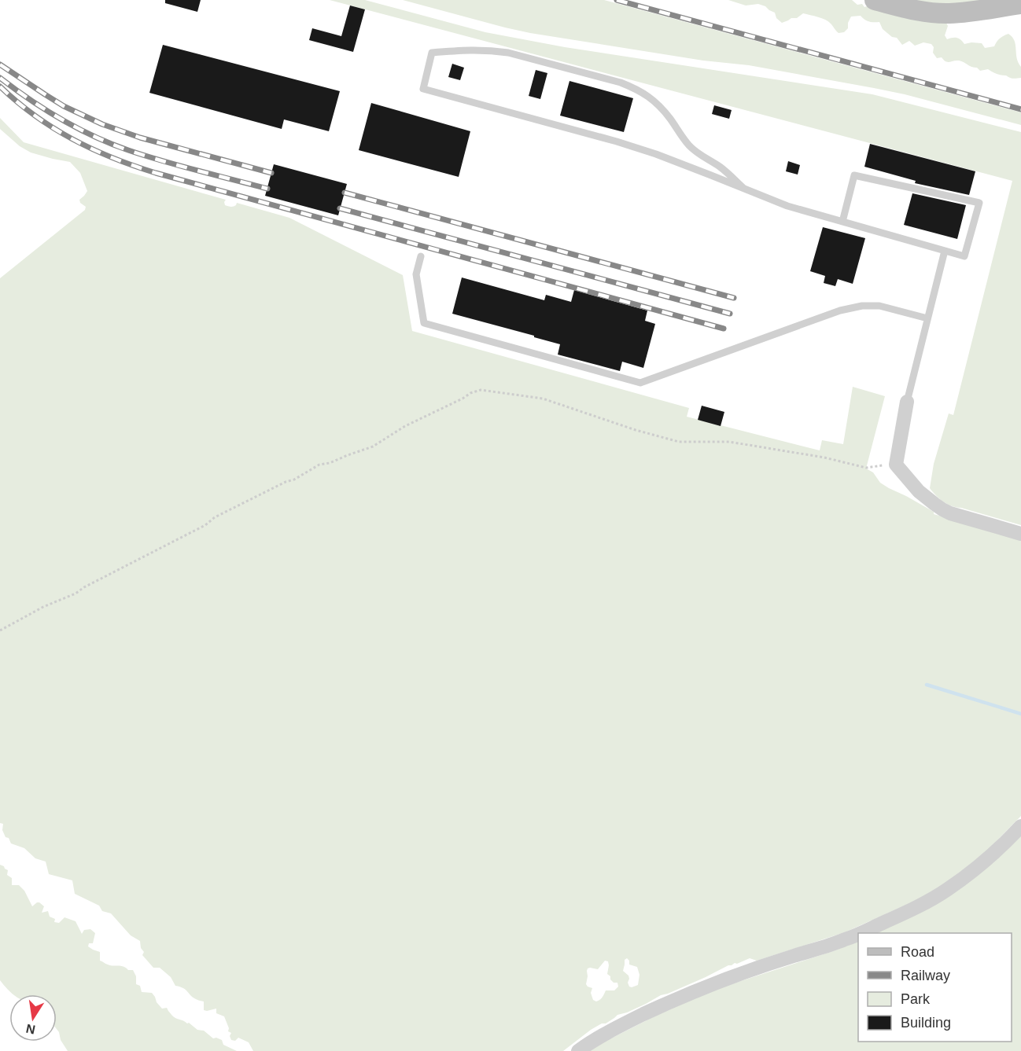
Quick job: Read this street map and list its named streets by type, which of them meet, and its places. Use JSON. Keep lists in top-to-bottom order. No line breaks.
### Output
{"legend":["Road","Railway","Park","Building"],"north":"bottom"}
